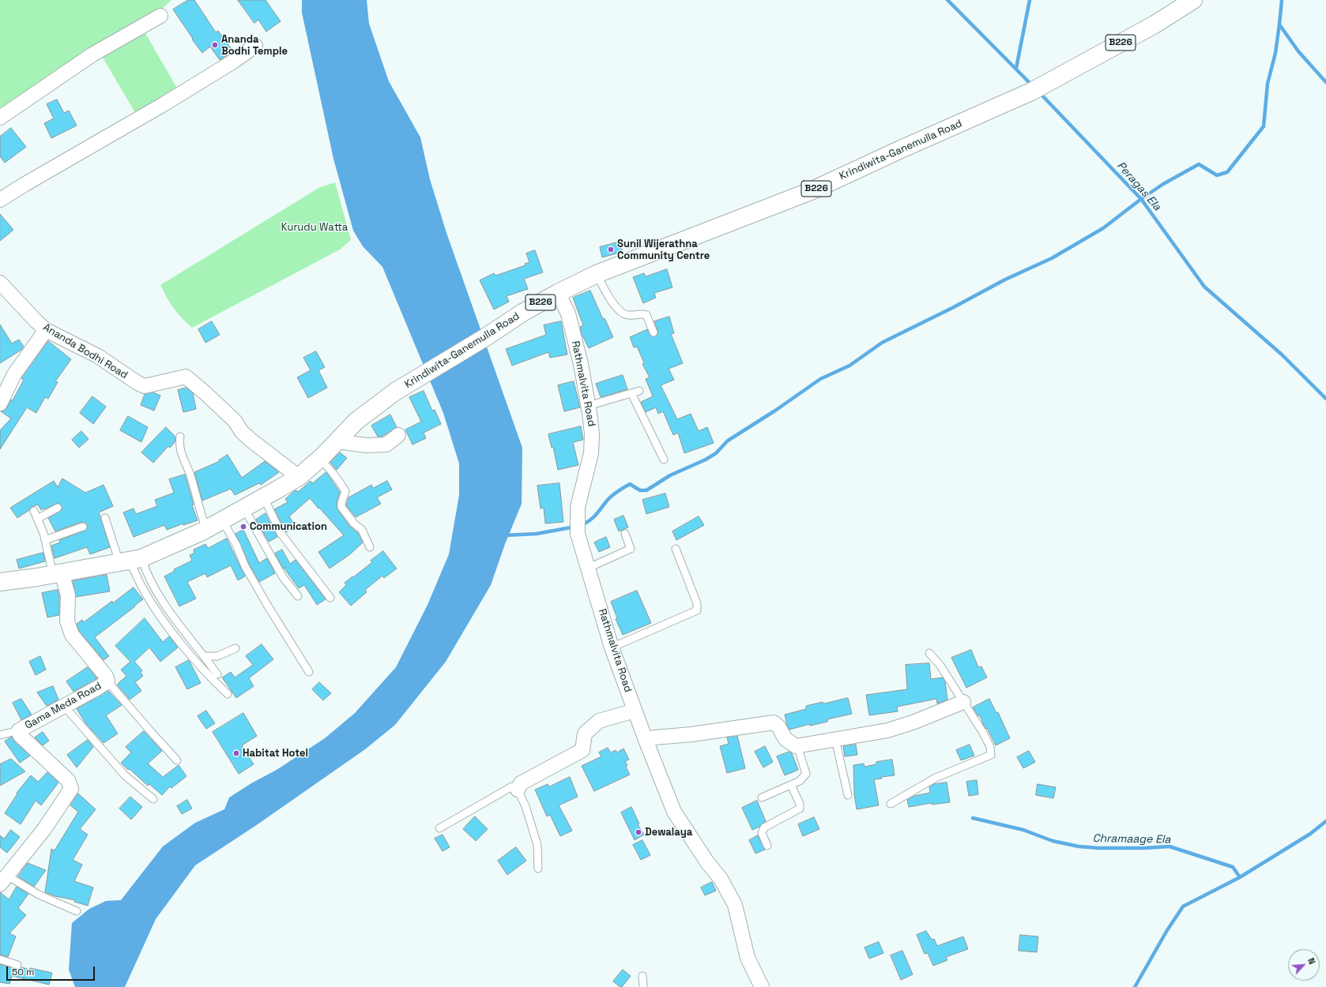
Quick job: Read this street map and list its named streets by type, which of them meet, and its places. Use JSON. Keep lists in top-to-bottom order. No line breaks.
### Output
{"streets":{"main road":["B226","Krindiwita-Ganemulla Road"],"street":["Ananda Bodhi Road","Rathmalvita Road","Gama Meda Road"]},"crossings":[["Krindiwita-Ganemulla Road","Ananda Bodhi Road"],["Krindiwita-Ganemulla Road","Rathmalvita Road"],["Krindiwita-Ganemulla Road","Gama Meda Road"]],"water":["Peragas Ela","Chramaage Ela"],"parks":["Kurudu Watta"],"places":["Ananda Bodhi Temple","Sunil Wijerathna Community Centre","Communication","Habitat Hotel","Dewalaya"],"scale_bar":"50 m","north":"top right"}
